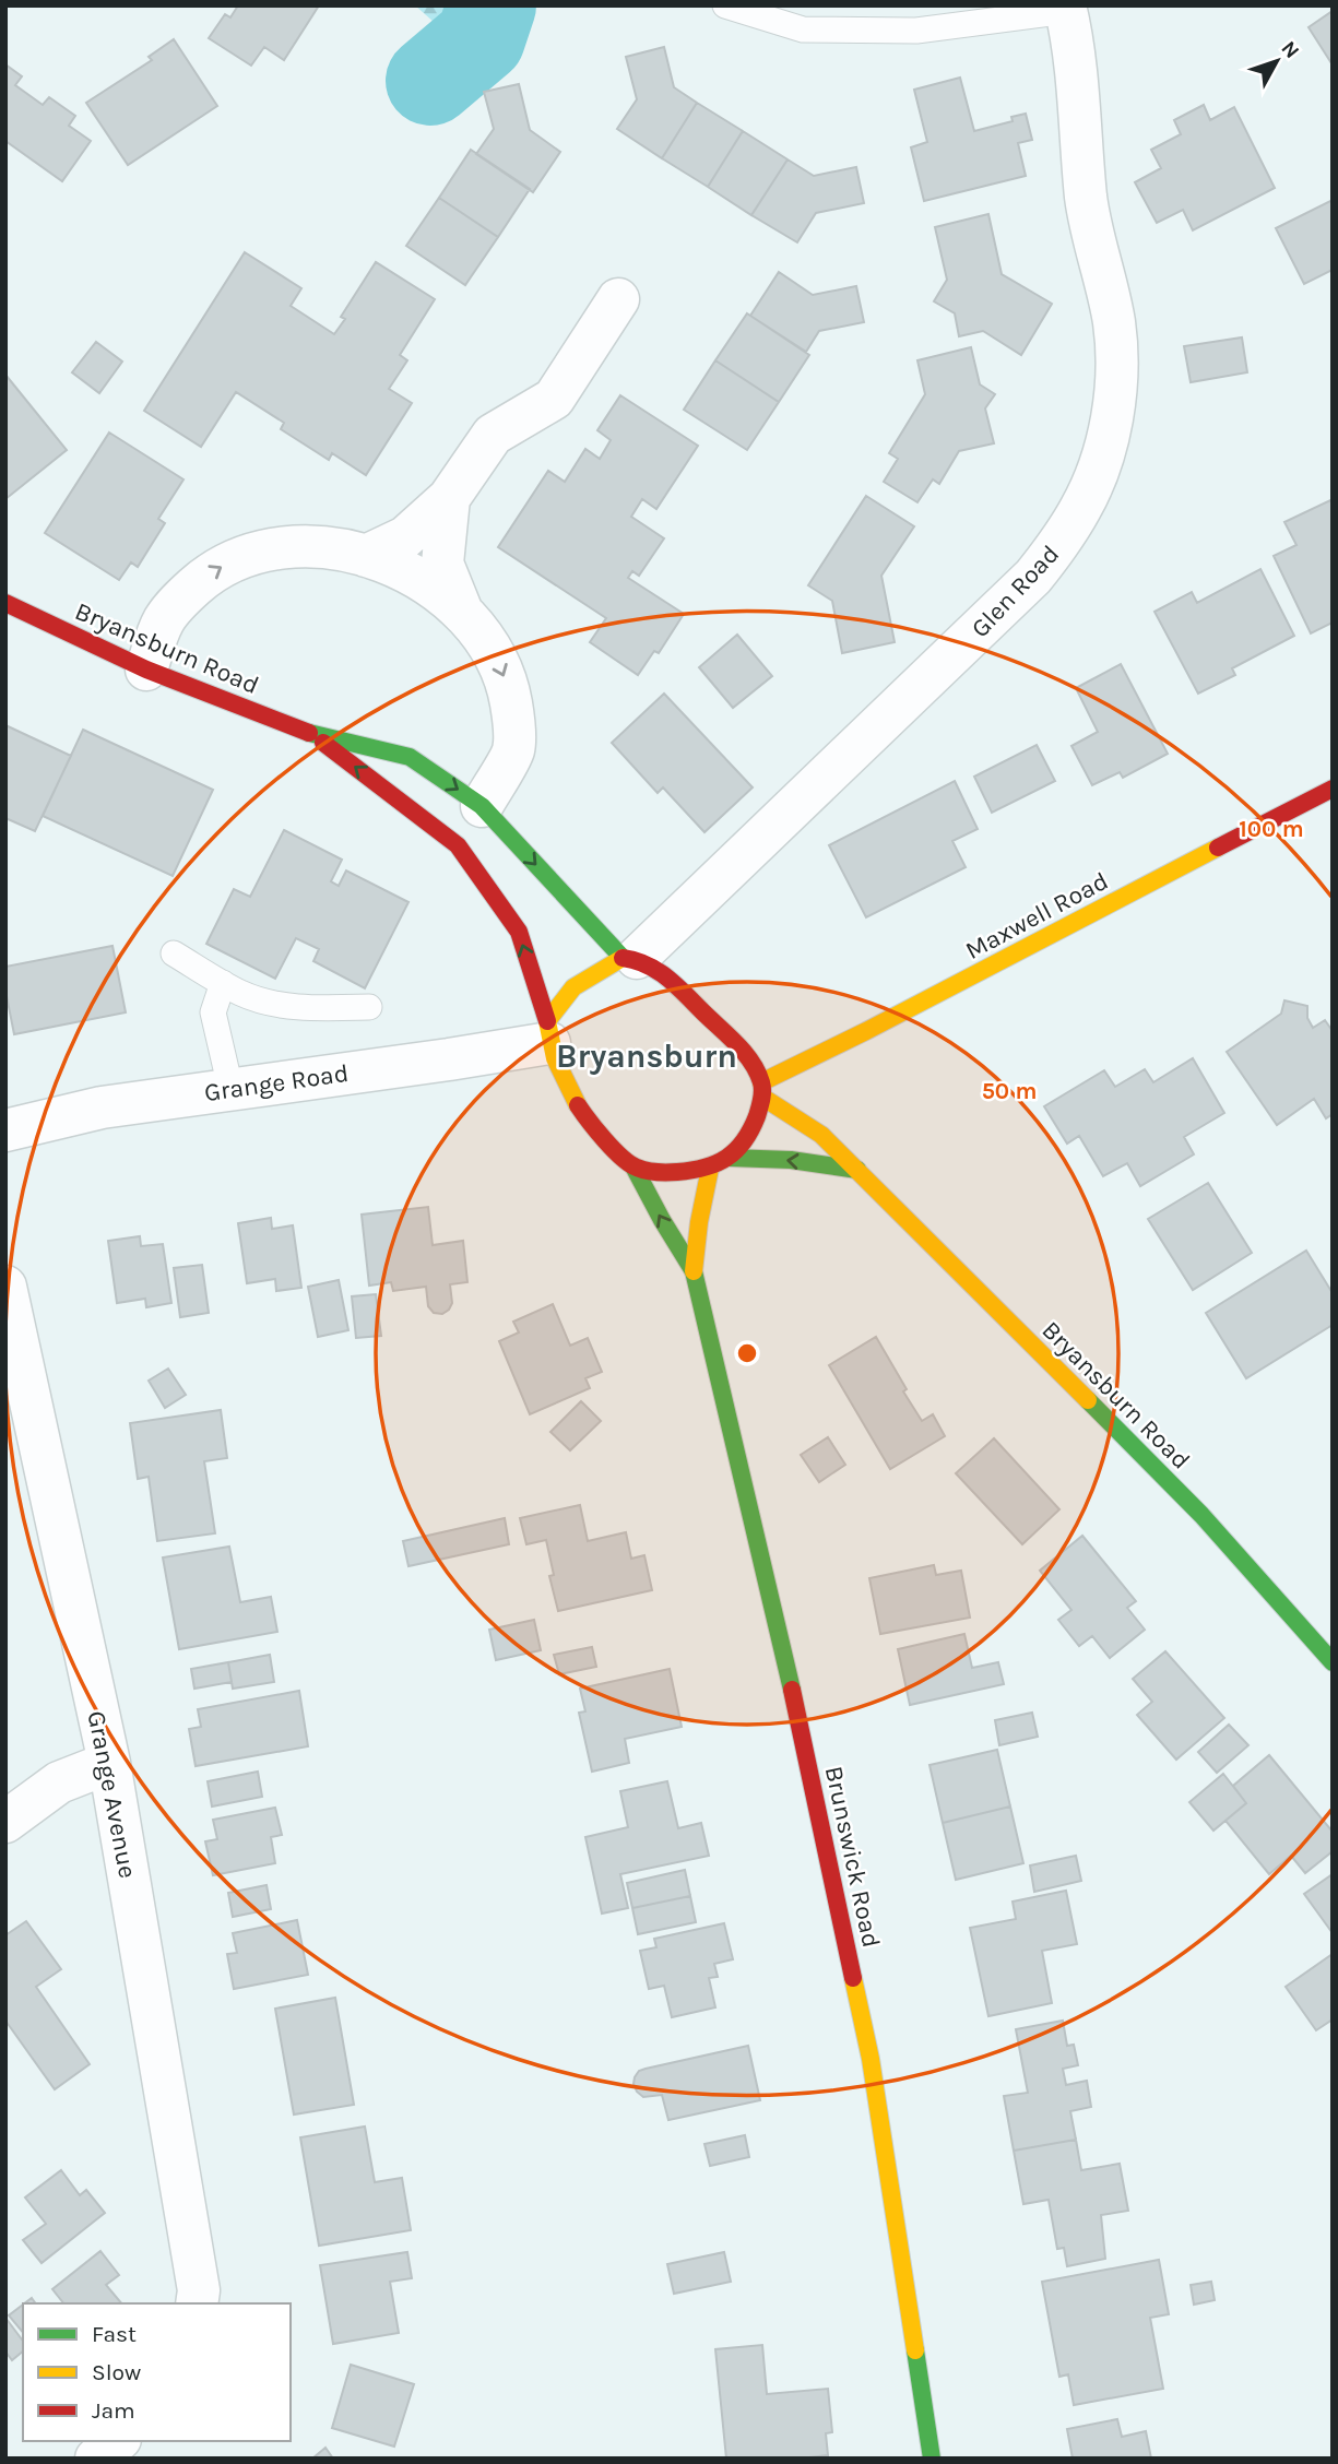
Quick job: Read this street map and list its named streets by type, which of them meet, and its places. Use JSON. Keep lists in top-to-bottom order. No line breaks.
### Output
{"streets":{"main road":["Bryansburn Road","Maxwell Road","Brunswick Road"],"street":["Glen Road","Grange Road","Grange Avenue"]},"crossings":[["Glen Road","Bryansburn Road"],["Glen Road","Maxwell Road"],["Glen Road","Grange Road"],["Glen Road","Brunswick Road"],["Bryansburn Road","Maxwell Road"],["Bryansburn Road","Grange Road"],["Bryansburn Road","Brunswick Road"],["Maxwell Road","Grange Road"],["Maxwell Road","Brunswick Road"],["Grange Road","Brunswick Road"]],"districts":["Bryansburn"],"legend":["Fast","Slow","Jam"],"north":"top right","rings":["100 m","50 m"]}
